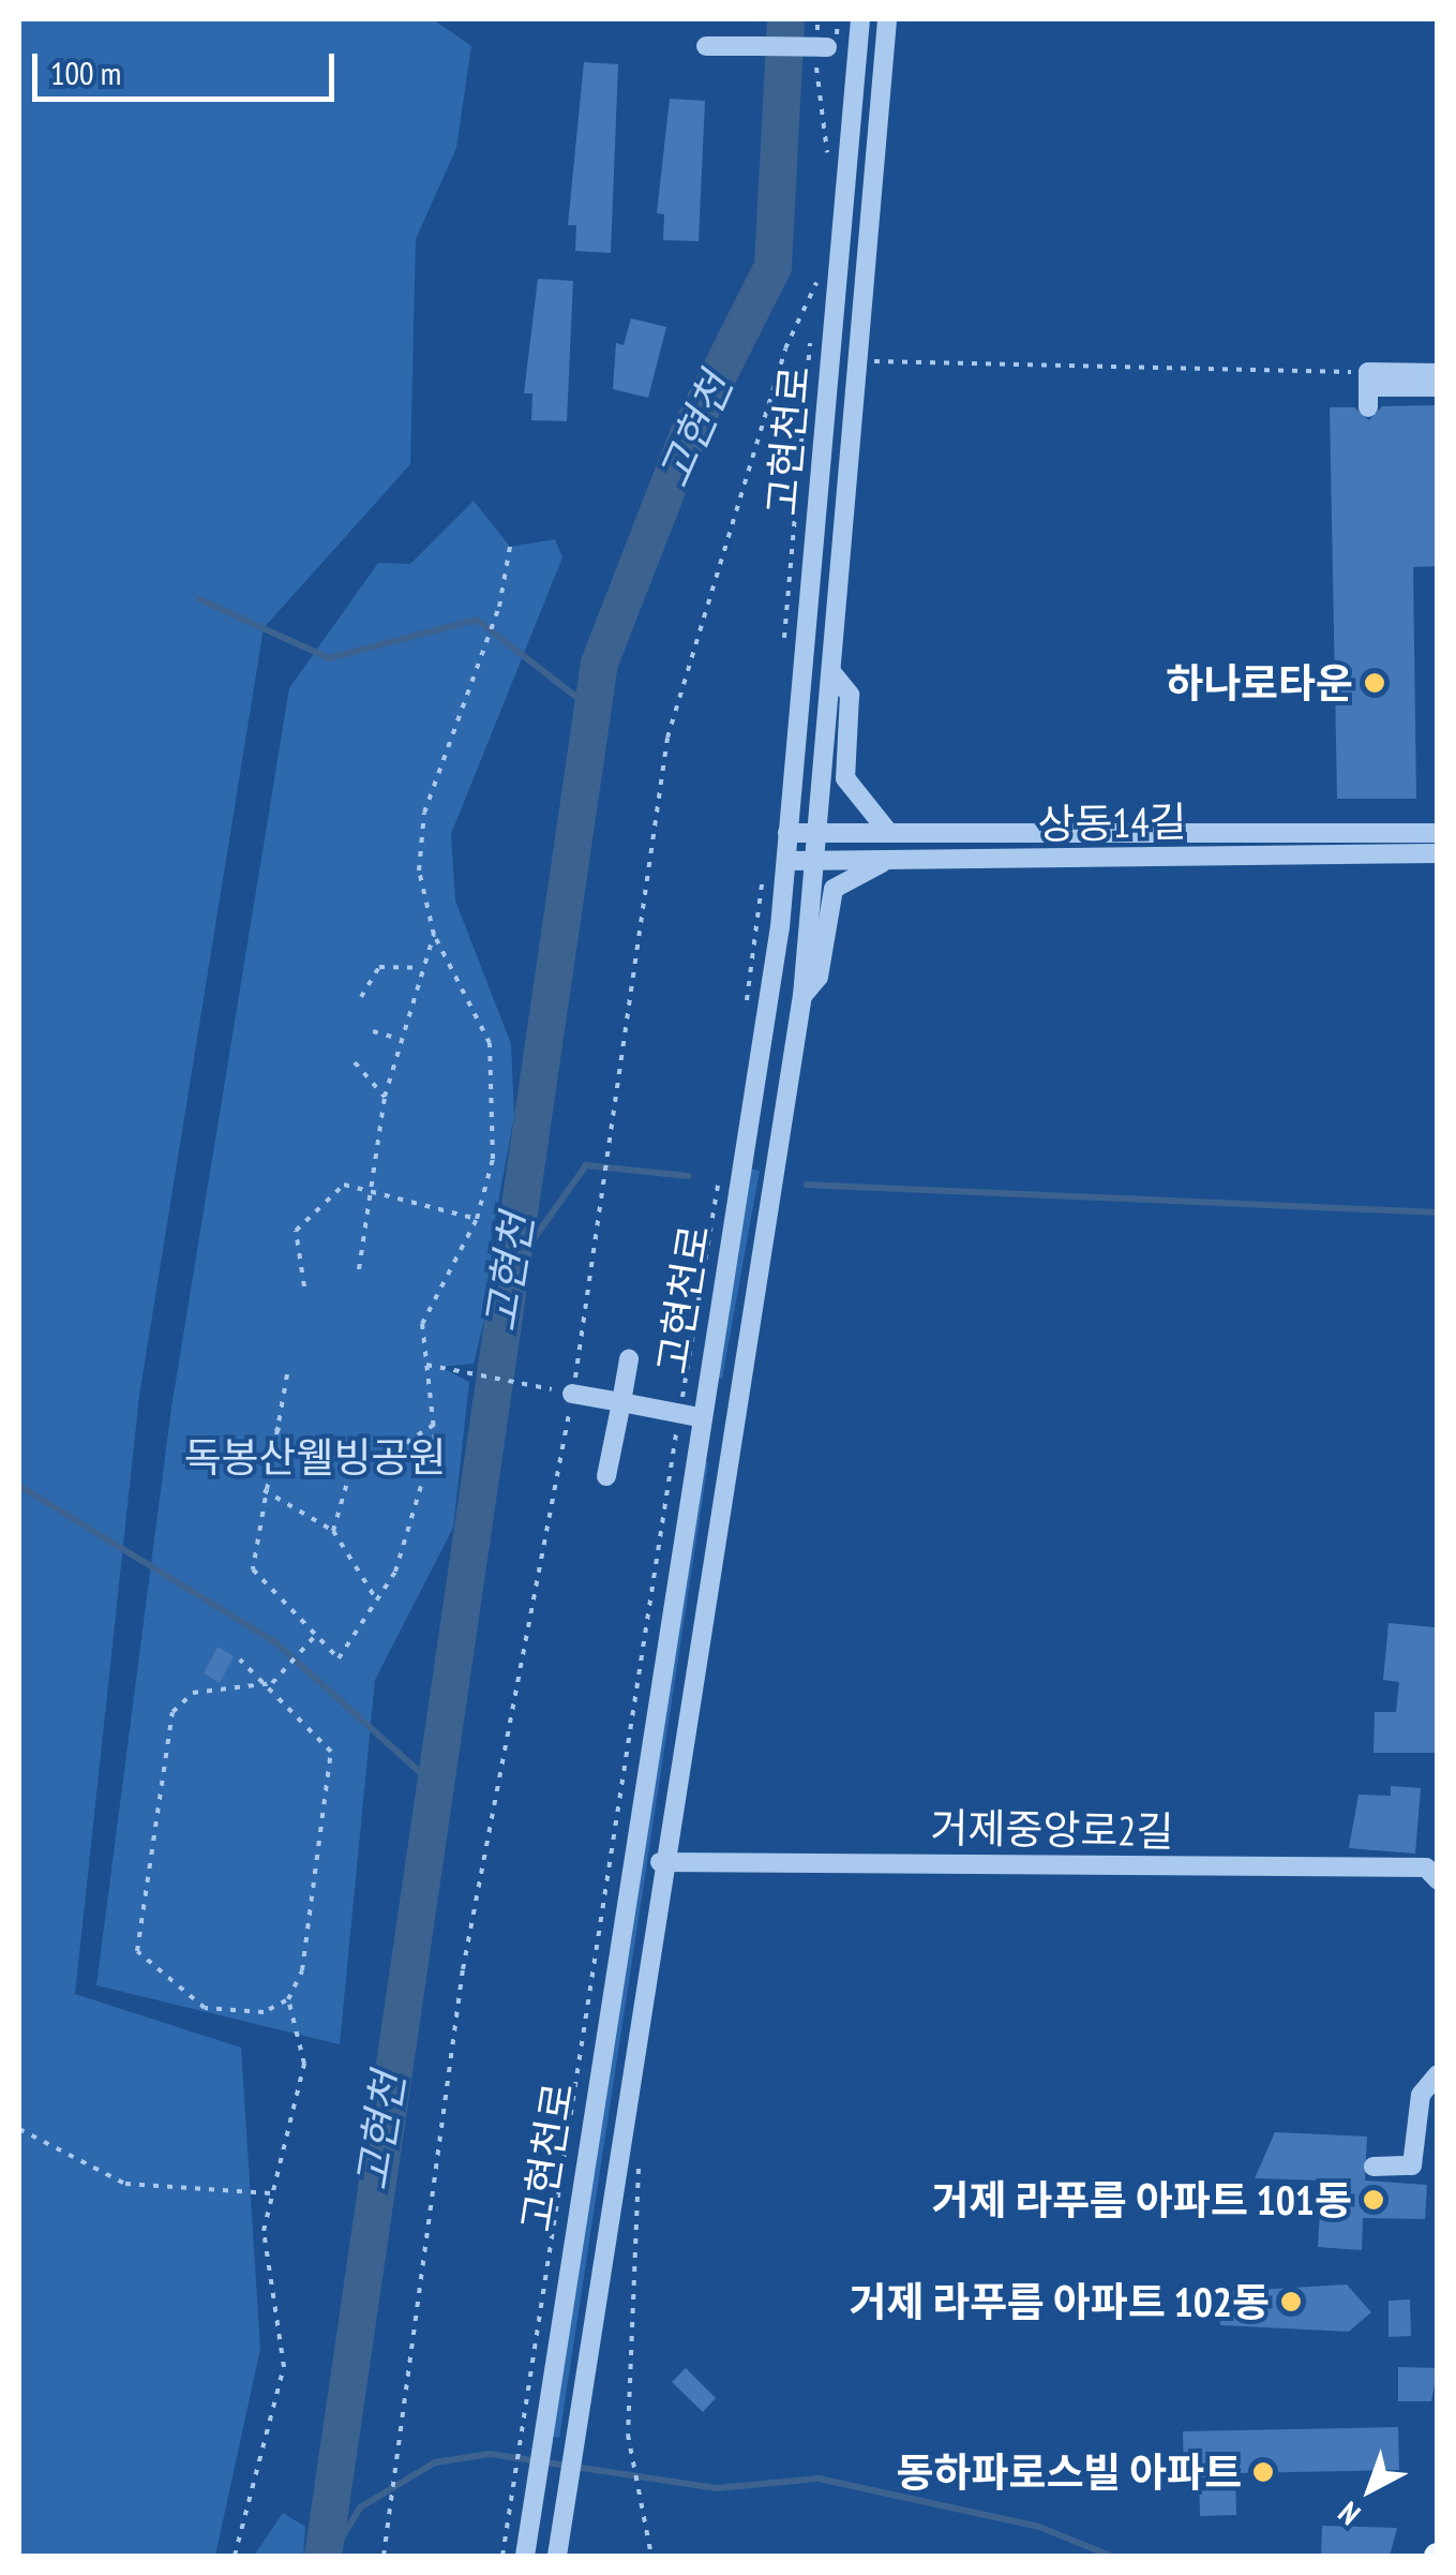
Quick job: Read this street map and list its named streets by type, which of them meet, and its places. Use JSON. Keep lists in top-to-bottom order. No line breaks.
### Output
{"streets":{"street":["고현천로","상동14길","거제중앙로2길"]},"crossings":[["고현천로","상동14길"],["고현천로","거제중앙로2길"]],"water":["고현천"],"parks":["독봉산웰빙공원"],"places":["하나로타운","거제 라푸름 아파트 101동","거제 라푸름 아파트 102동","동하파로스빌 아파트"],"scale_bar":"100 m","north":"bottom left"}
